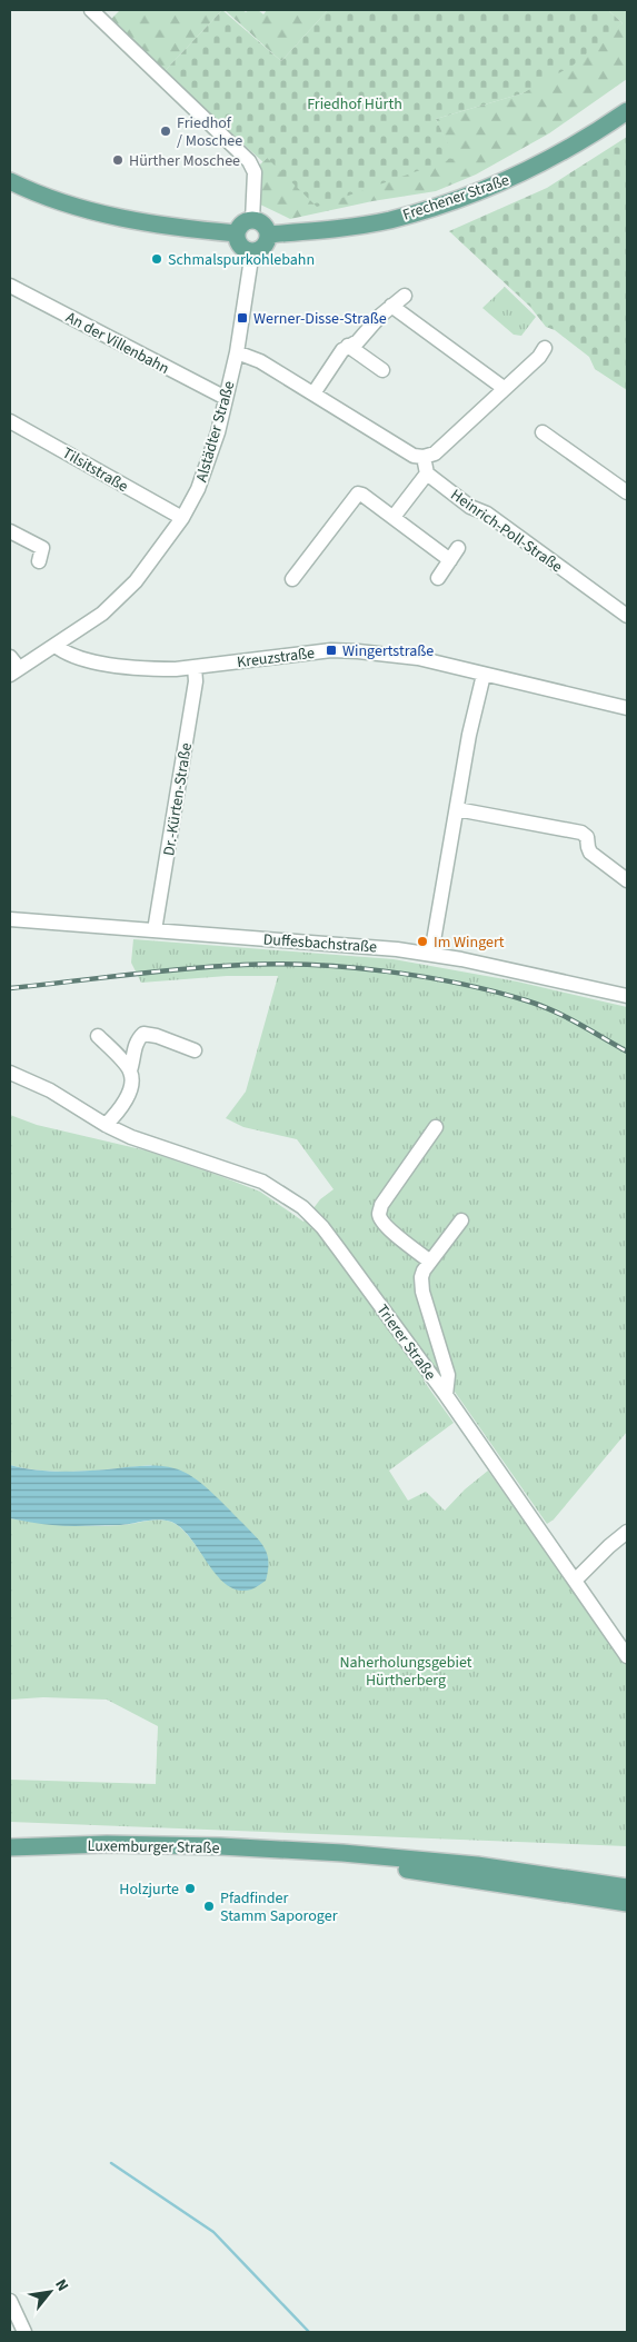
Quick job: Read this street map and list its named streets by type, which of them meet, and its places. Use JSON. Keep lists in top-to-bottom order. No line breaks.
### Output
{"streets":{"main road":["Frechener Straße","Luxemburger Straße"],"street":["An der Villenbahn","Alstädter Straße","Tilsitstraße","Heinrich-Poll-Straße","Kreuzstraße","Dr.-Kürten-Straße","Duffesbachstraße","Trierer Straße"]},"crossings":[["Frechener Straße","Alstädter Straße"],["An der Villenbahn","Alstädter Straße"],["Alstädter Straße","Tilsitstraße"],["Alstädter Straße","Kreuzstraße"],["Kreuzstraße","Dr.-Kürten-Straße"],["Dr.-Kürten-Straße","Duffesbachstraße"]],"parks":["Friedhof Hürth","Naherholungsgebiet Hürtherberg"],"places":{"other":["Friedhof / Moschee","Hürther Moschee","Schmalspurkohlebahn","Im Wingert","Holzjurte","Pfadfinder Stamm Saporoger"],"transit":["Werner-Disse-Straße","Wingertstraße"]},"north":"top right"}
